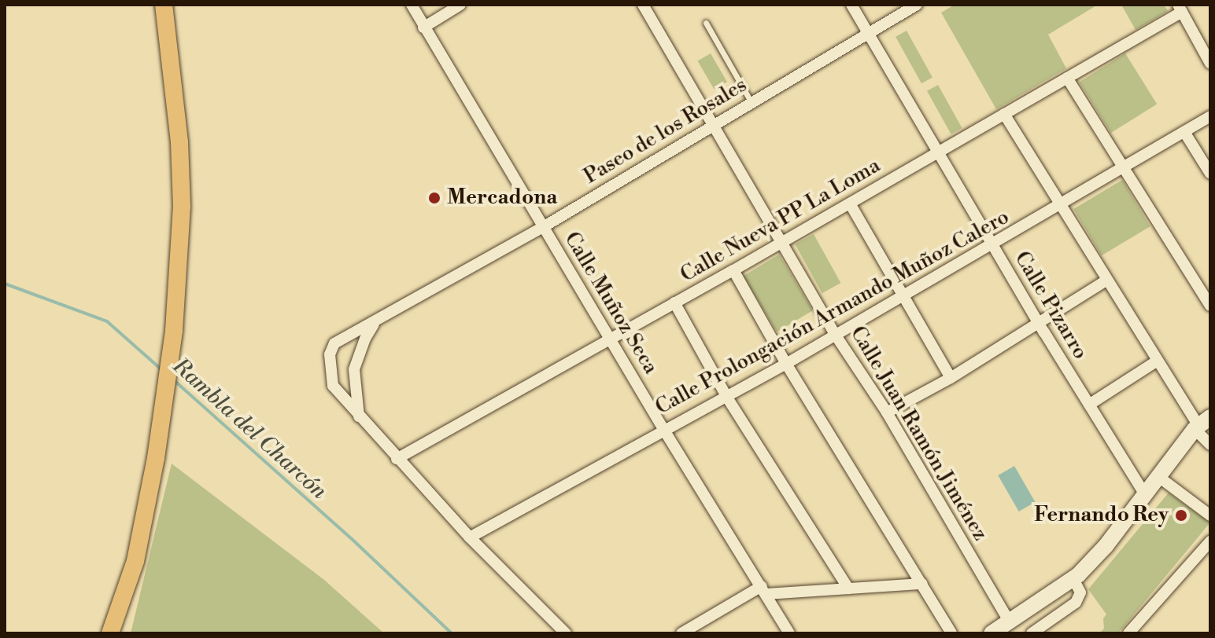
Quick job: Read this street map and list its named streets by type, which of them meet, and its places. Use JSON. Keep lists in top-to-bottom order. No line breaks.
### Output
{"streets":{"street":["Paseo de los Rosales","Calle Nueva PP La Loma","Calle Muñoz Seca","Calle Pizarro","Calle Prolongación Armando Muñoz Calero","Calle Juan Ramón Jiménez"]},"crossings":[["Paseo de los Rosales","Calle Muñoz Seca"],["Paseo de los Rosales","Calle Pizarro"],["Paseo de los Rosales","Calle Juan Ramón Jiménez"],["Calle Nueva PP La Loma","Calle Muñoz Seca"],["Calle Nueva PP La Loma","Calle Pizarro"],["Calle Nueva PP La Loma","Calle Juan Ramón Jiménez"],["Calle Muñoz Seca","Calle Prolongación Armando Muñoz Calero"],["Calle Pizarro","Calle Prolongación Armando Muñoz Calero"],["Calle Prolongación Armando Muñoz Calero","Calle Juan Ramón Jiménez"]],"water":["Rambla del Charcón"],"places":["Mercadona","Fernando Rey"]}
